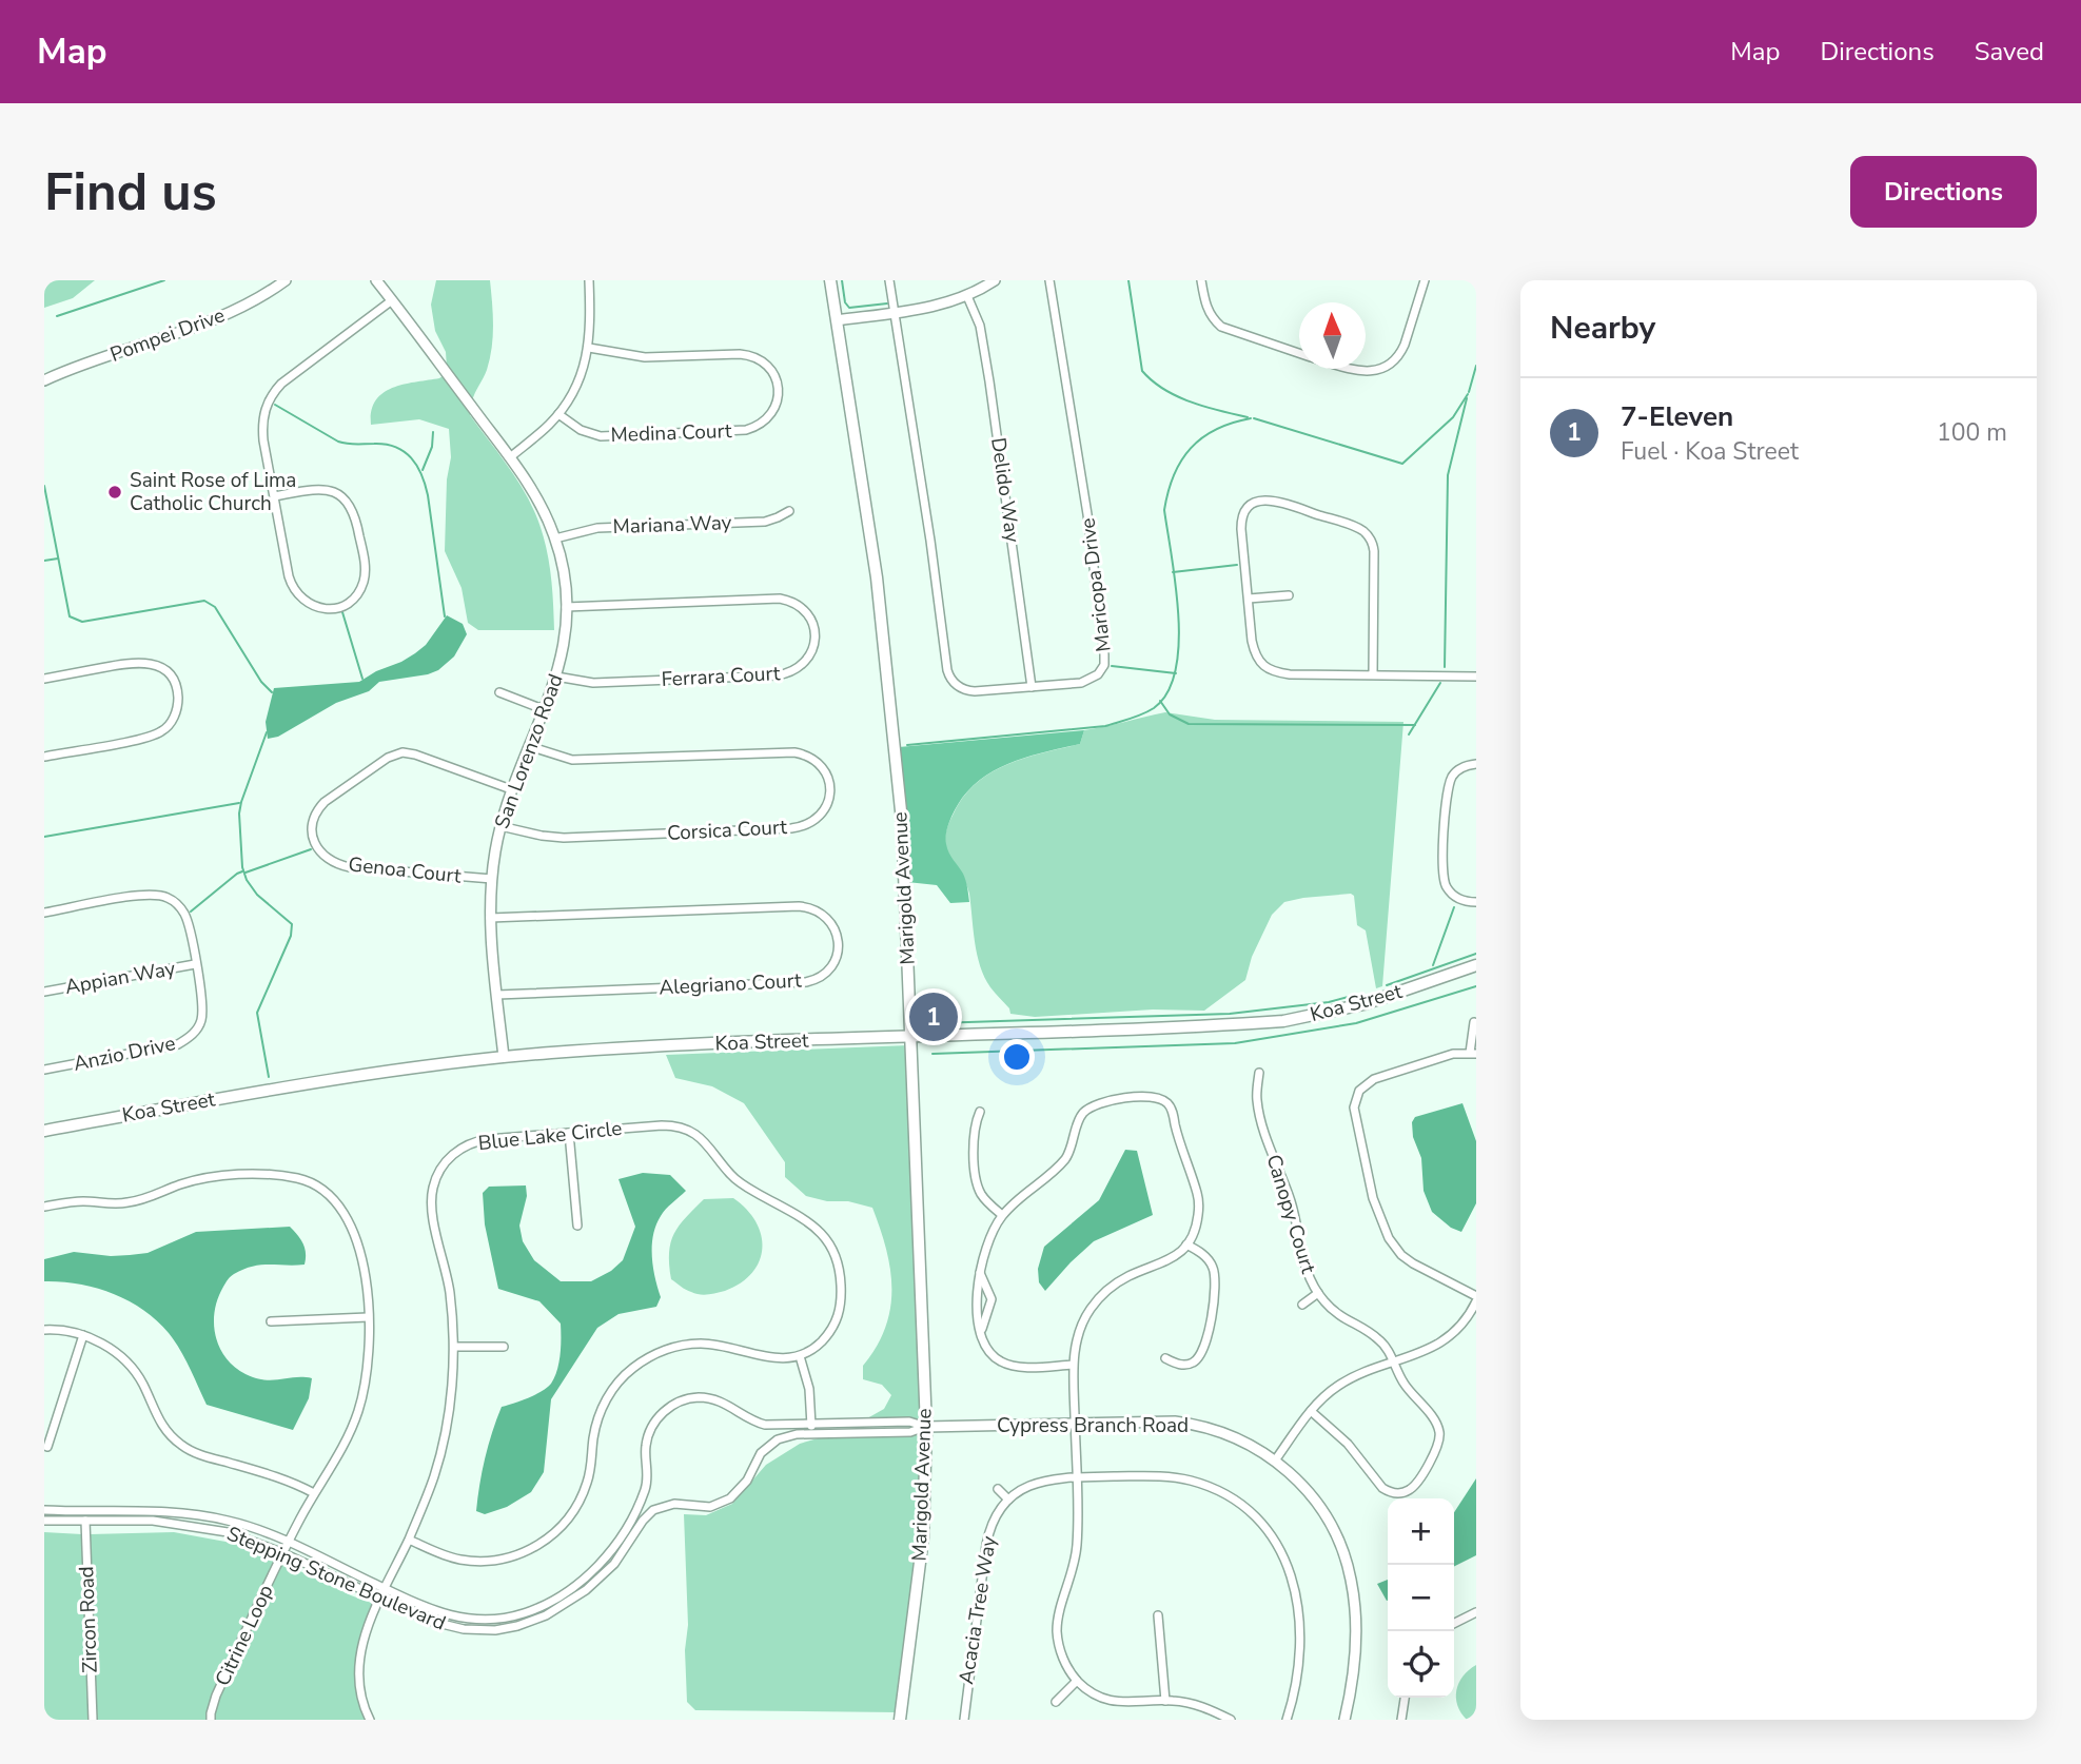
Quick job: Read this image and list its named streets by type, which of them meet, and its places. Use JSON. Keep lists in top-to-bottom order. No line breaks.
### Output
{"streets":{"main road":["Marigold Avenue","Koa Street"],"street":["Pompei Drive","Medina Court","Delido Way","Mariana Way","Maricopa Drive","Ferrara Court","San Lorenzo Road","Corsica Court","Genoa Court","Appian Way","Alegriano Court","Anzio Drive","Blue Lake Circle","Canopy Court","Cypress Branch Road","Stepping Stone Boulevard","Acacia Tree Way","Zircon Road","Citrine Loop"]},"crossings":[["Delido Way","Maricopa Drive"],["Mariana Way","San Lorenzo Road"],["Ferrara Court","San Lorenzo Road"],["San Lorenzo Road","Corsica Court"],["San Lorenzo Road","Genoa Court"],["San Lorenzo Road","Alegriano Court"],["San Lorenzo Road","Koa Street"],["Marigold Avenue","Koa Street"],["Marigold Avenue","Cypress Branch Road"],["Marigold Avenue","Stepping Stone Boulevard"],["Appian Way","Anzio Drive"],["Blue Lake Circle","Stepping Stone Boulevard"],["Cypress Branch Road","Stepping Stone Boulevard"],["Stepping Stone Boulevard","Zircon Road"],["Stepping Stone Boulevard","Citrine Loop"]],"places":["Saint Rose of Lima Catholic Church"],"north":"top","page":{"header":"Map","nav":["Map","Directions","Saved"],"buttons":"Directions","title":"Find us","heading":"Nearby","list":[{"mark":"1","name":"7-Eleven","note":"Fuel · Koa Street","value":"100 m"}],"pins":"1","map_buttons":["+","−"]}}
